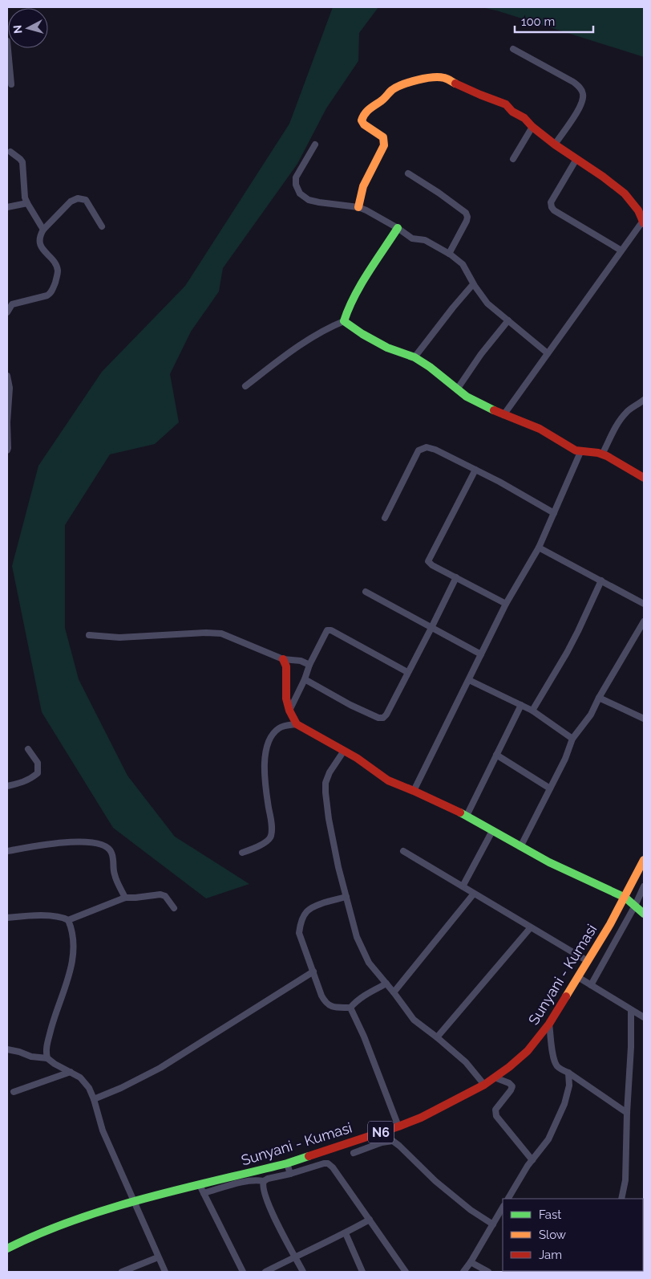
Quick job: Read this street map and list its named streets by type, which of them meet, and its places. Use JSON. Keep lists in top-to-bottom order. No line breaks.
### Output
{"streets":{"street":["Sunyani - Kumasi","N6"]},"legend":["Fast","Slow","Jam"],"scale_bar":"100 m","north":"left"}
